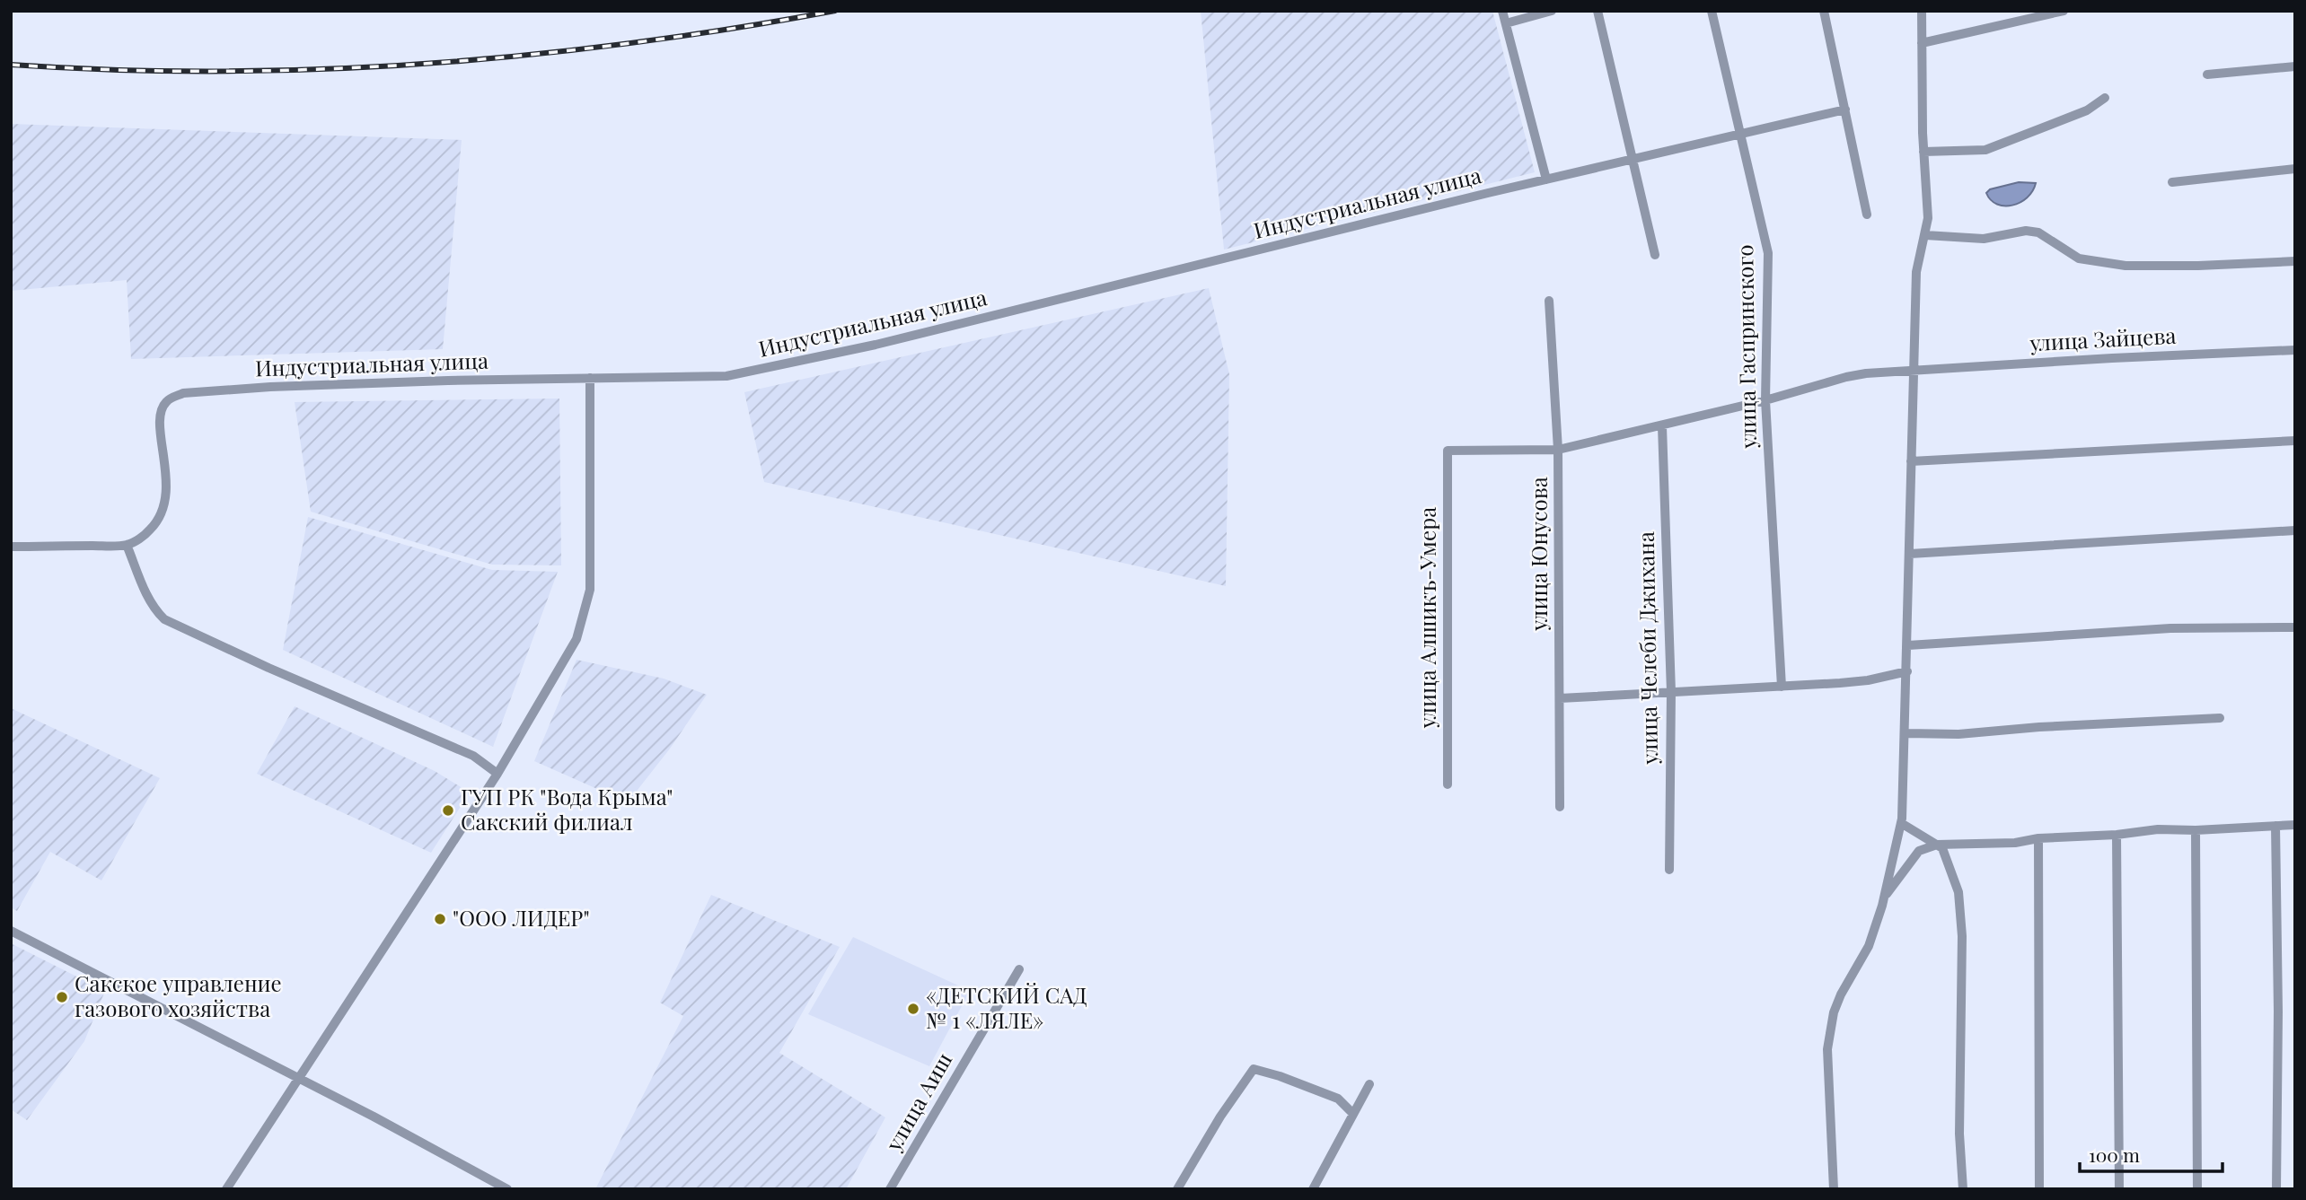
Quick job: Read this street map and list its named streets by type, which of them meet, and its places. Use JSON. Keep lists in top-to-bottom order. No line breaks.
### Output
{"streets":{"street":["Индустриальная улица","улица Зайцева","улица Гаспринского","улица Юнусова","улица Алшикъ-Умера","улица Челеби Джихана","улица Аиш"]},"crossings":[["Индустриальная улица","улица Гаспринского"],["улица Зайцева","улица Гаспринского"],["улица Зайцева","улица Юнусова"],["улица Зайцева","улица Алшикъ-Умера"],["улица Зайцева","улица Челеби Джихана"]],"places":["ГУП РК \"Вода Крыма\" Сакский филиал","\"ООО ЛИДЕР\"","Сакское управление газового хозяйства","«ДЕТСКИЙ САД № 1 «ЛЯЛЕ»"],"scale_bar":"100 m"}
